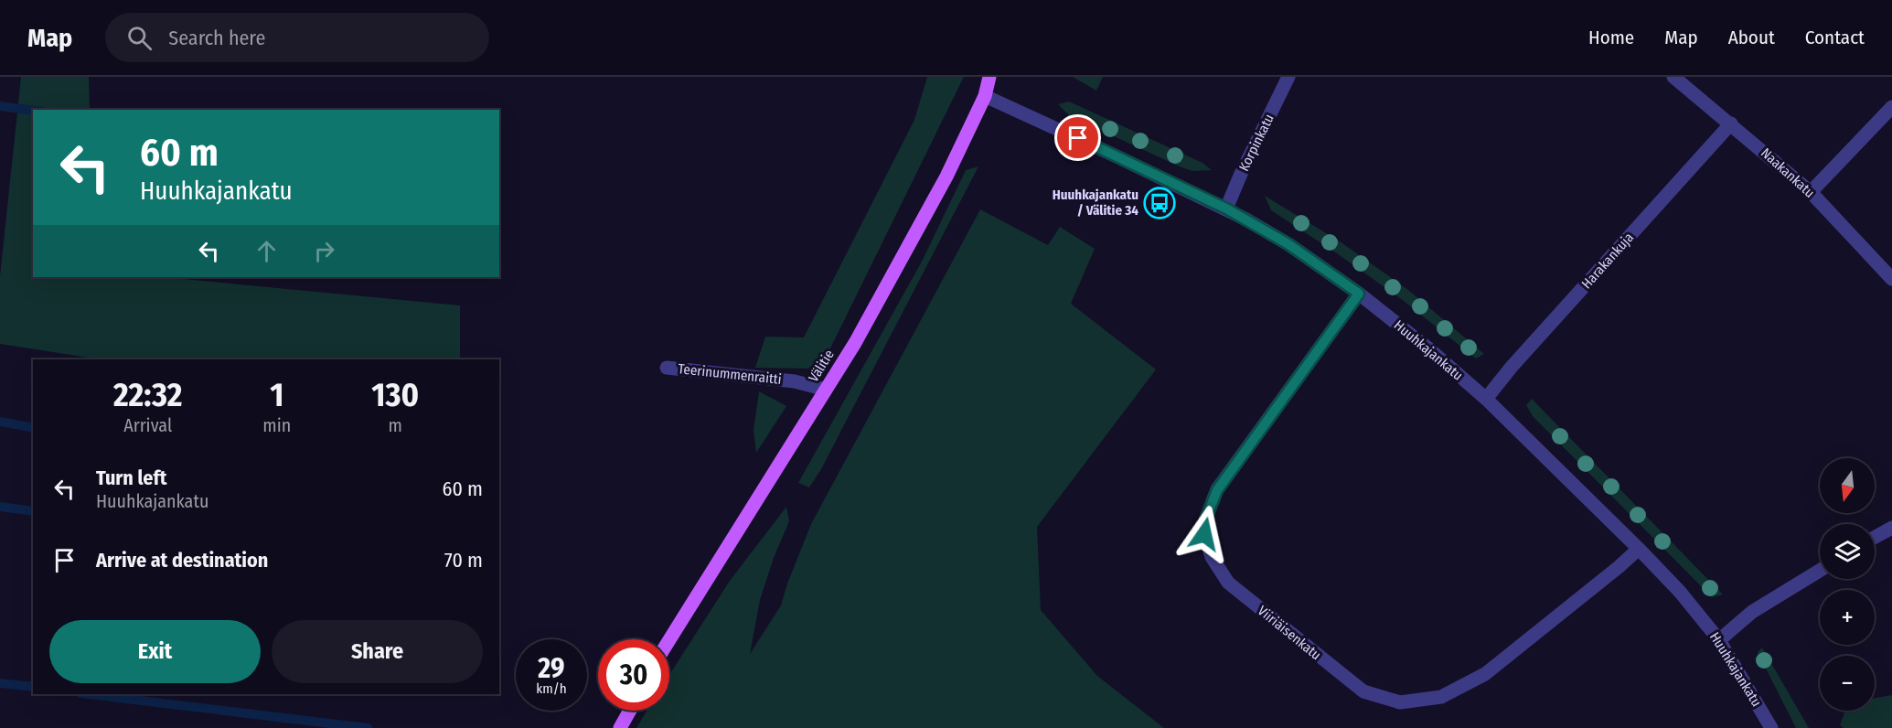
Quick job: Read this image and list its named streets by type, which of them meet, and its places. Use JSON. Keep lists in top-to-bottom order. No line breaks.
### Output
{"streets":{"main road":["Välitie"],"street":["Korpinkatu","Naakankatu","Harakankuja","Huuhkajankatu","Teerinummenraitti","Viiriäisenkatu"]},"crossings":[["Korpinkatu","Huuhkajankatu"],["Naakankatu","Harakankuja"],["Harakankuja","Huuhkajankatu"],["Huuhkajankatu","Välitie"],["Huuhkajankatu","Viiriäisenkatu"],["Välitie","Teerinummenraitti"]],"places":{"bus stop":["Huuhkajankatu / Välitie 34"]},"north":"bottom","page":{"header":"Map","search":"Search here","nav":["Home","Map","About","Contact"],"turn":["60 m","Huuhkajankatu"],"eta":["22:32","Arrival","1","min","130","m"],"list":[{"name":"Turn left","note":"Huuhkajankatu","value":"60 m"},{"name":"Arrive at destination","value":"70 m"}],"map_buttons":["+","−"],"buttons":["Exit","Share"],"speed":"29 km/h","limit":"30"}}
